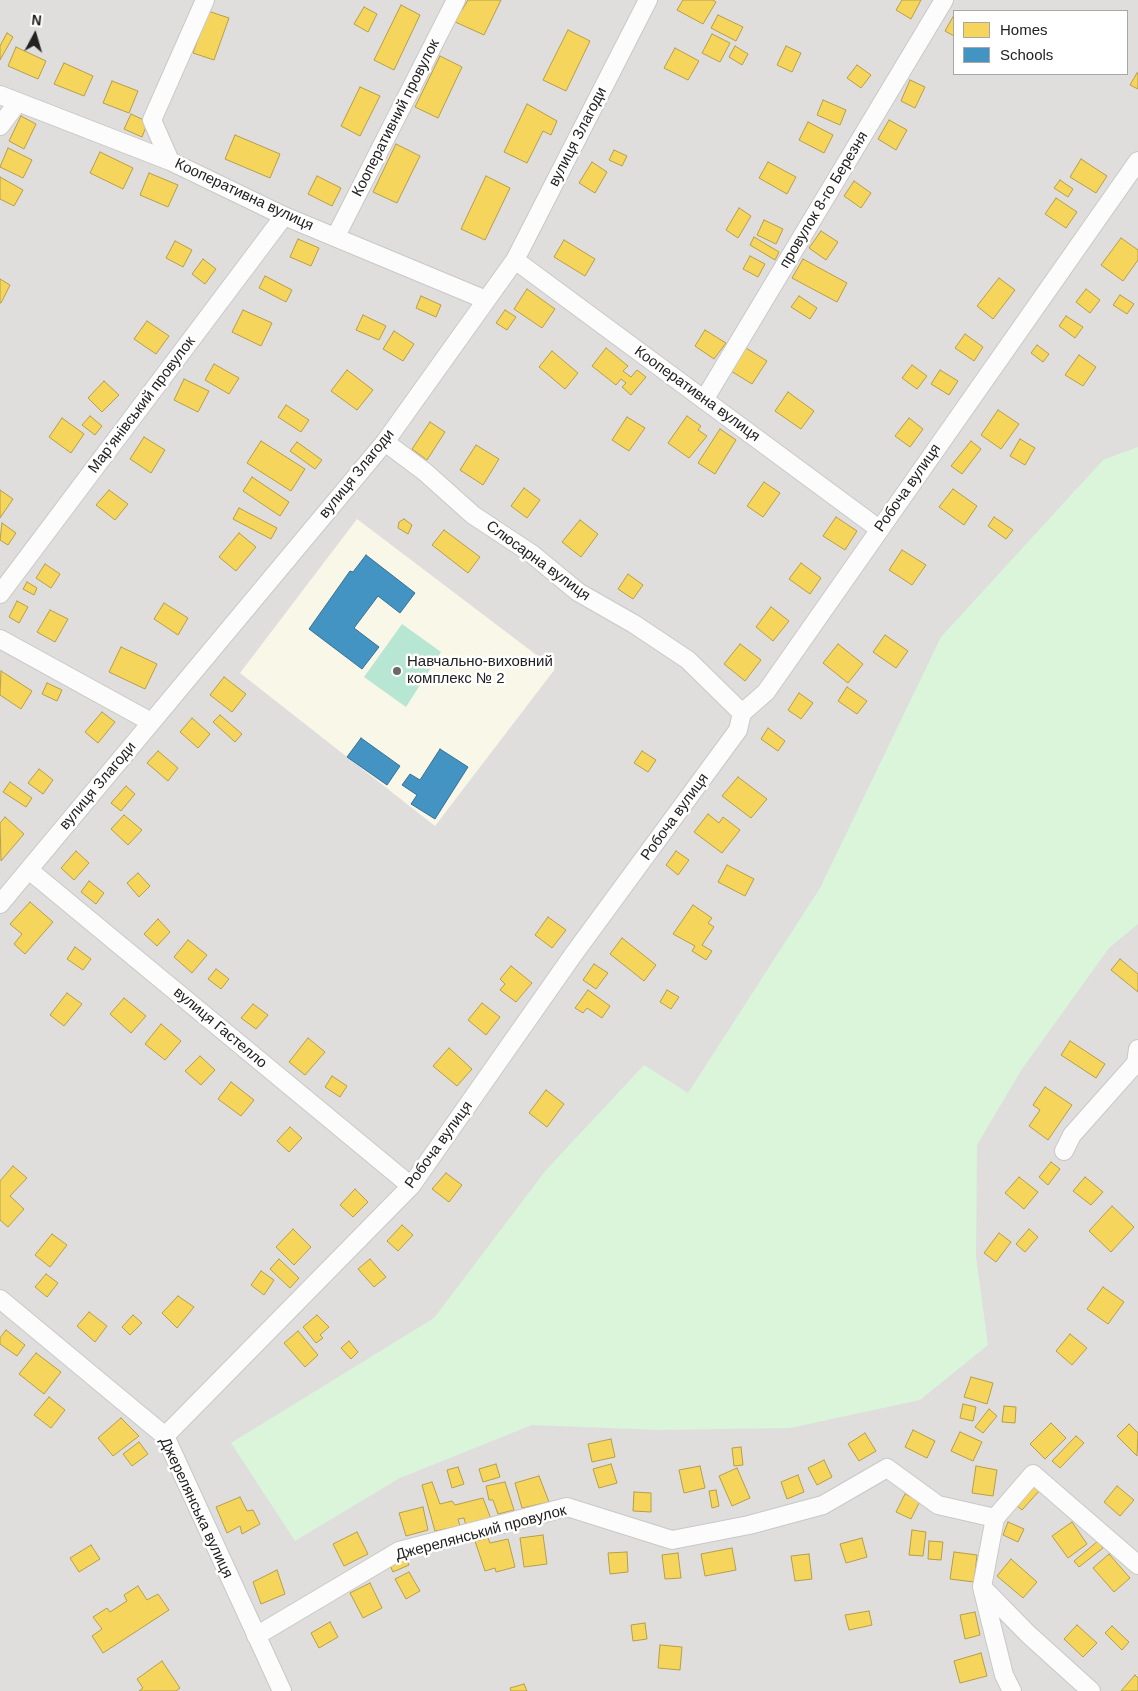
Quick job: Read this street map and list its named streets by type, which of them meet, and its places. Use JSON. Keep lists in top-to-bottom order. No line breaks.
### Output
{"streets":{"street":["Кооперативний провулок","вулиця Злагоди","Кооперативна вулиця","провулок 8-го Березня","Мар’янівський провулок","Робоча вулиця","Слюсарна вулиця","вулиця Гастелло","Джерелянська вулиця","Джерелянський провулок"]},"crossings":[["Кооперативний провулок","Кооперативна вулиця"],["вулиця Злагоди","Кооперативна вулиця"],["вулиця Злагоди","Слюсарна вулиця"],["вулиця Злагоди","вулиця Гастелло"],["Кооперативна вулиця","провулок 8-го Березня"],["Кооперативна вулиця","Мар’янівський провулок"],["Кооперативна вулиця","Робоча вулиця"],["Робоча вулиця","Слюсарна вулиця"],["Робоча вулиця","вулиця Гастелло"],["Робоча вулиця","Джерелянська вулиця"],["Джерелянська вулиця","Джерелянський провулок"]],"places":["Навчально-виховний комплекс № 2"],"legend":["Homes","Schools"],"north":"top"}
